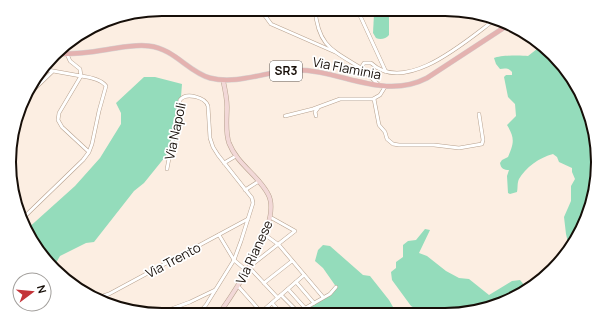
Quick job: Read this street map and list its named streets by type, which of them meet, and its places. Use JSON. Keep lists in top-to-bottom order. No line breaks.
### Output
{"streets":{"main road":["Via Flaminia","SR3","Via Rianese"],"street":["Via Napoli","Via Trento"]},"crossings":[["Via Flaminia","Via Rianese"],["Via Napoli","Via Trento"]],"north":"right"}
